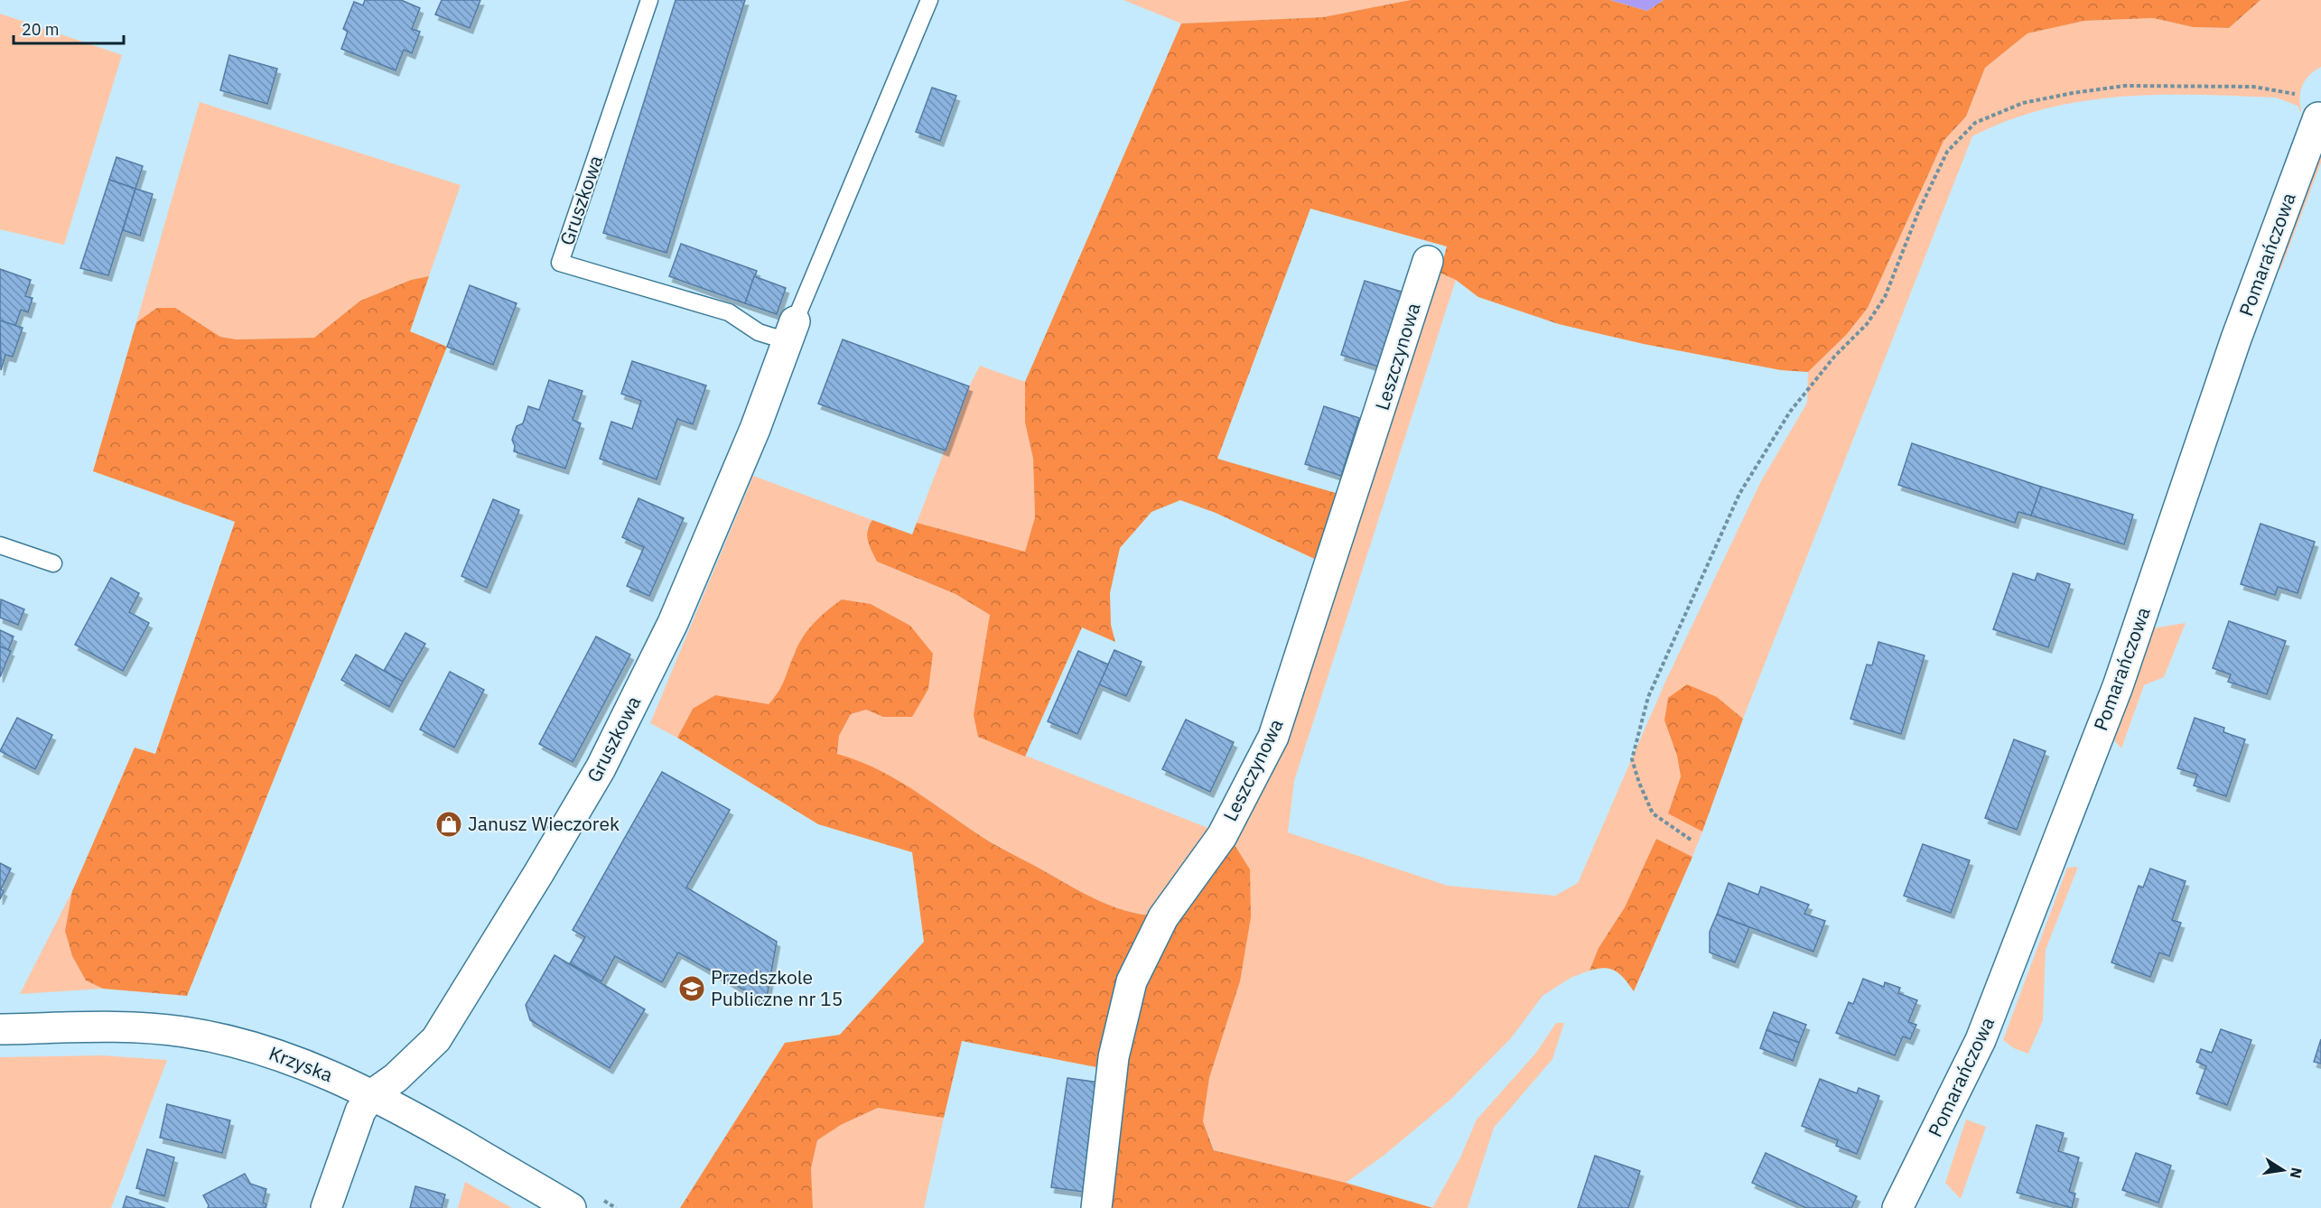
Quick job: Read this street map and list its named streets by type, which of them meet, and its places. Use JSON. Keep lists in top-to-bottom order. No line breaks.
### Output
{"streets":{"street":["Gruszkowa","Pomarańczowa","Leszczynowa","Krzyska"]},"crossings":[["Gruszkowa","Krzyska"]],"places":{"shop":["Janusz Wieczorek"],"school or university":["Przedszkole Publiczne nr 15"]},"scale_bar":"20 m","north":"right"}
